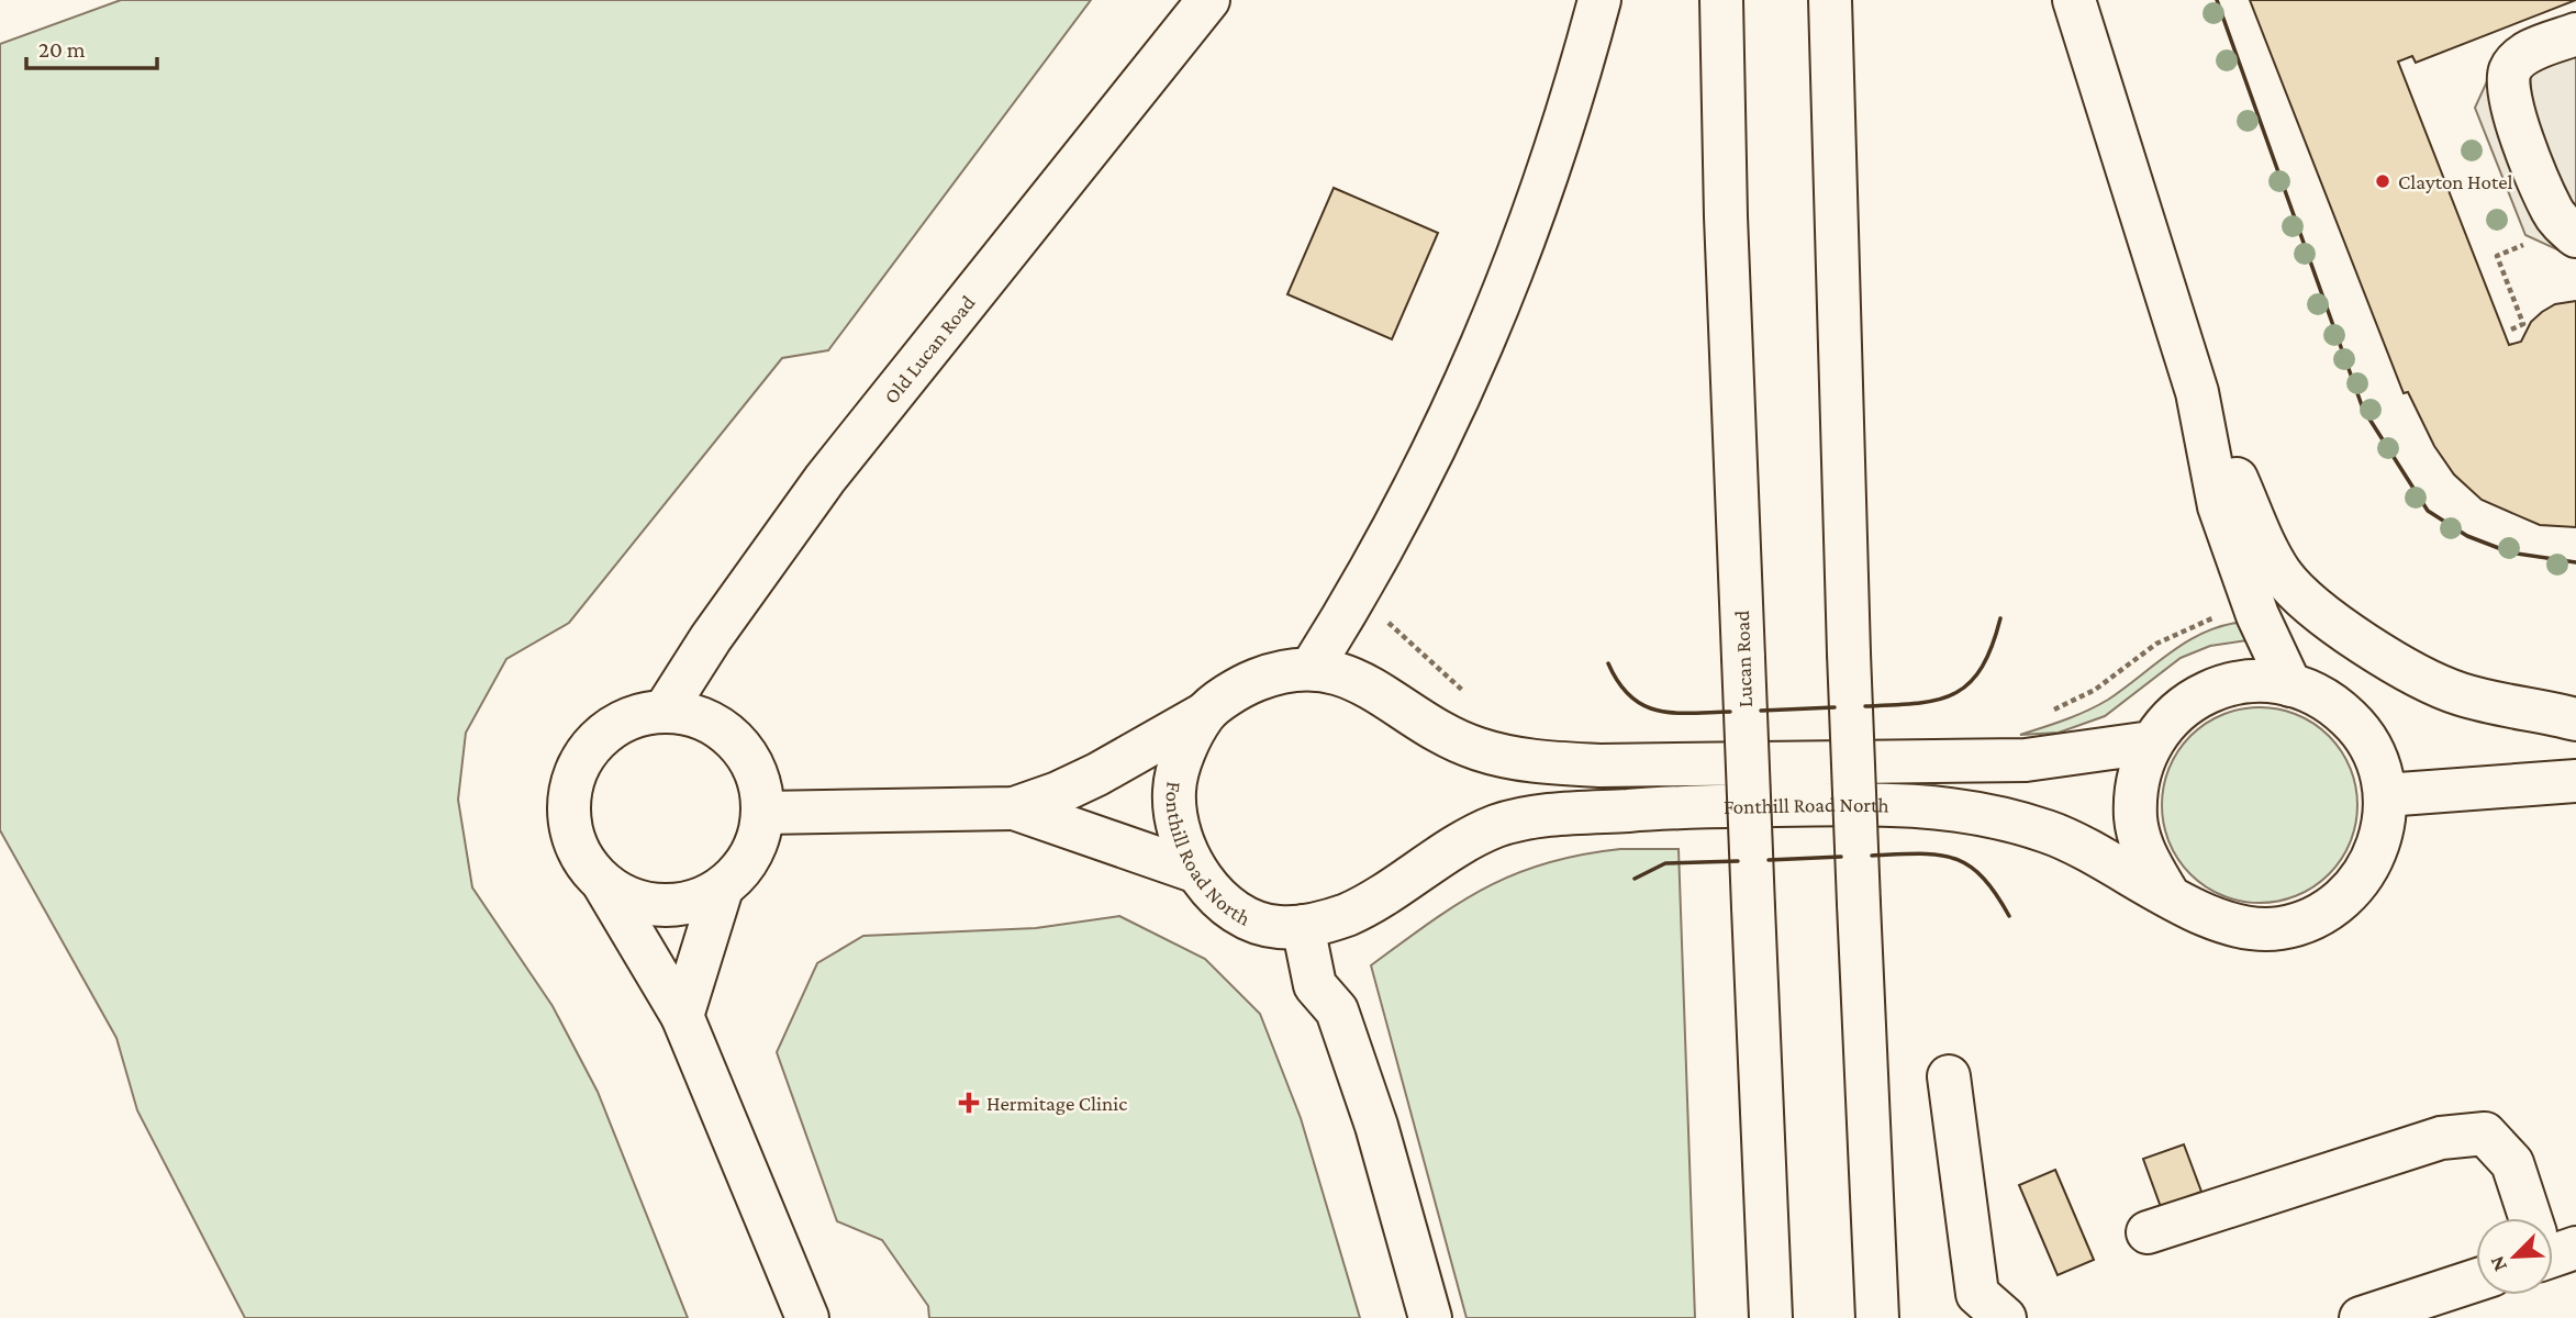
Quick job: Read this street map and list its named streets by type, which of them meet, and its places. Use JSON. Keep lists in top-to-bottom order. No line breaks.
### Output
{"streets":{"main road":["Old Lucan Road","Lucan Road","Fonthill Road North"]},"places":{"other":["Clayton Hotel"],"health":["Hermitage Clinic"]},"scale_bar":"20 m","north":"bottom left"}
